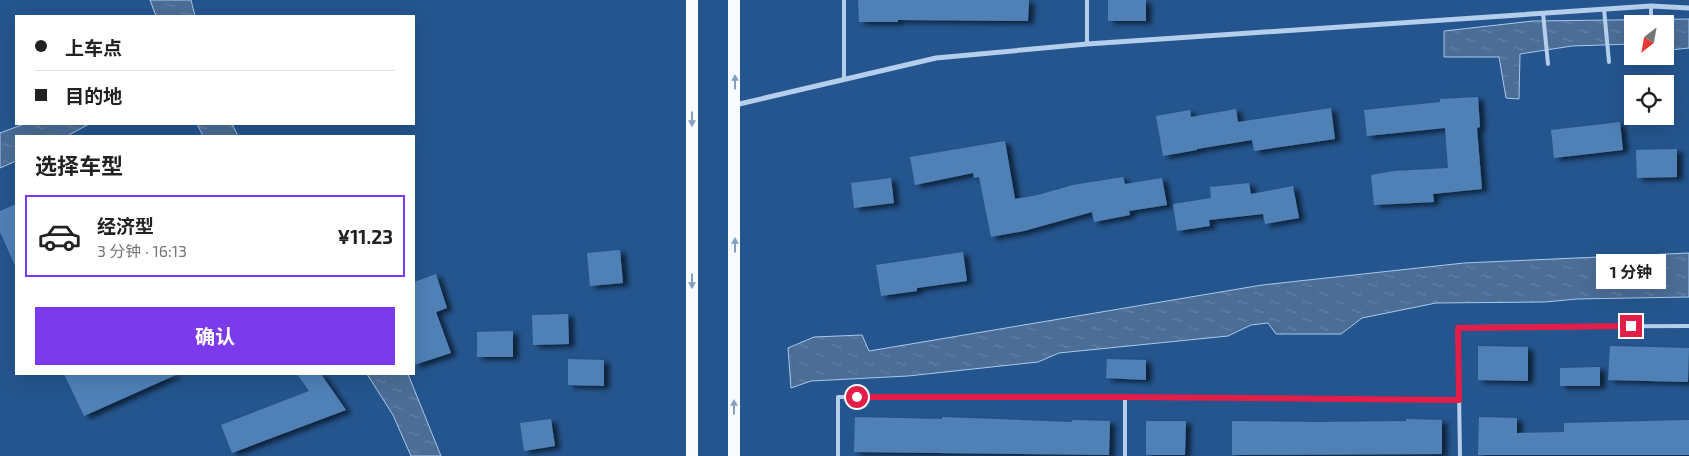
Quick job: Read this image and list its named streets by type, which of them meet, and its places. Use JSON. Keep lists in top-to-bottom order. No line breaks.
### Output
{"north":"bottom left","page":{"banner":["上车点","目的地"],"heading":"选择车型","list":[{"name":"经济型","note":"3 分钟 · 16:13","value":"¥11.23"}],"bubble":"1 分钟","buttons":"确认"}}
